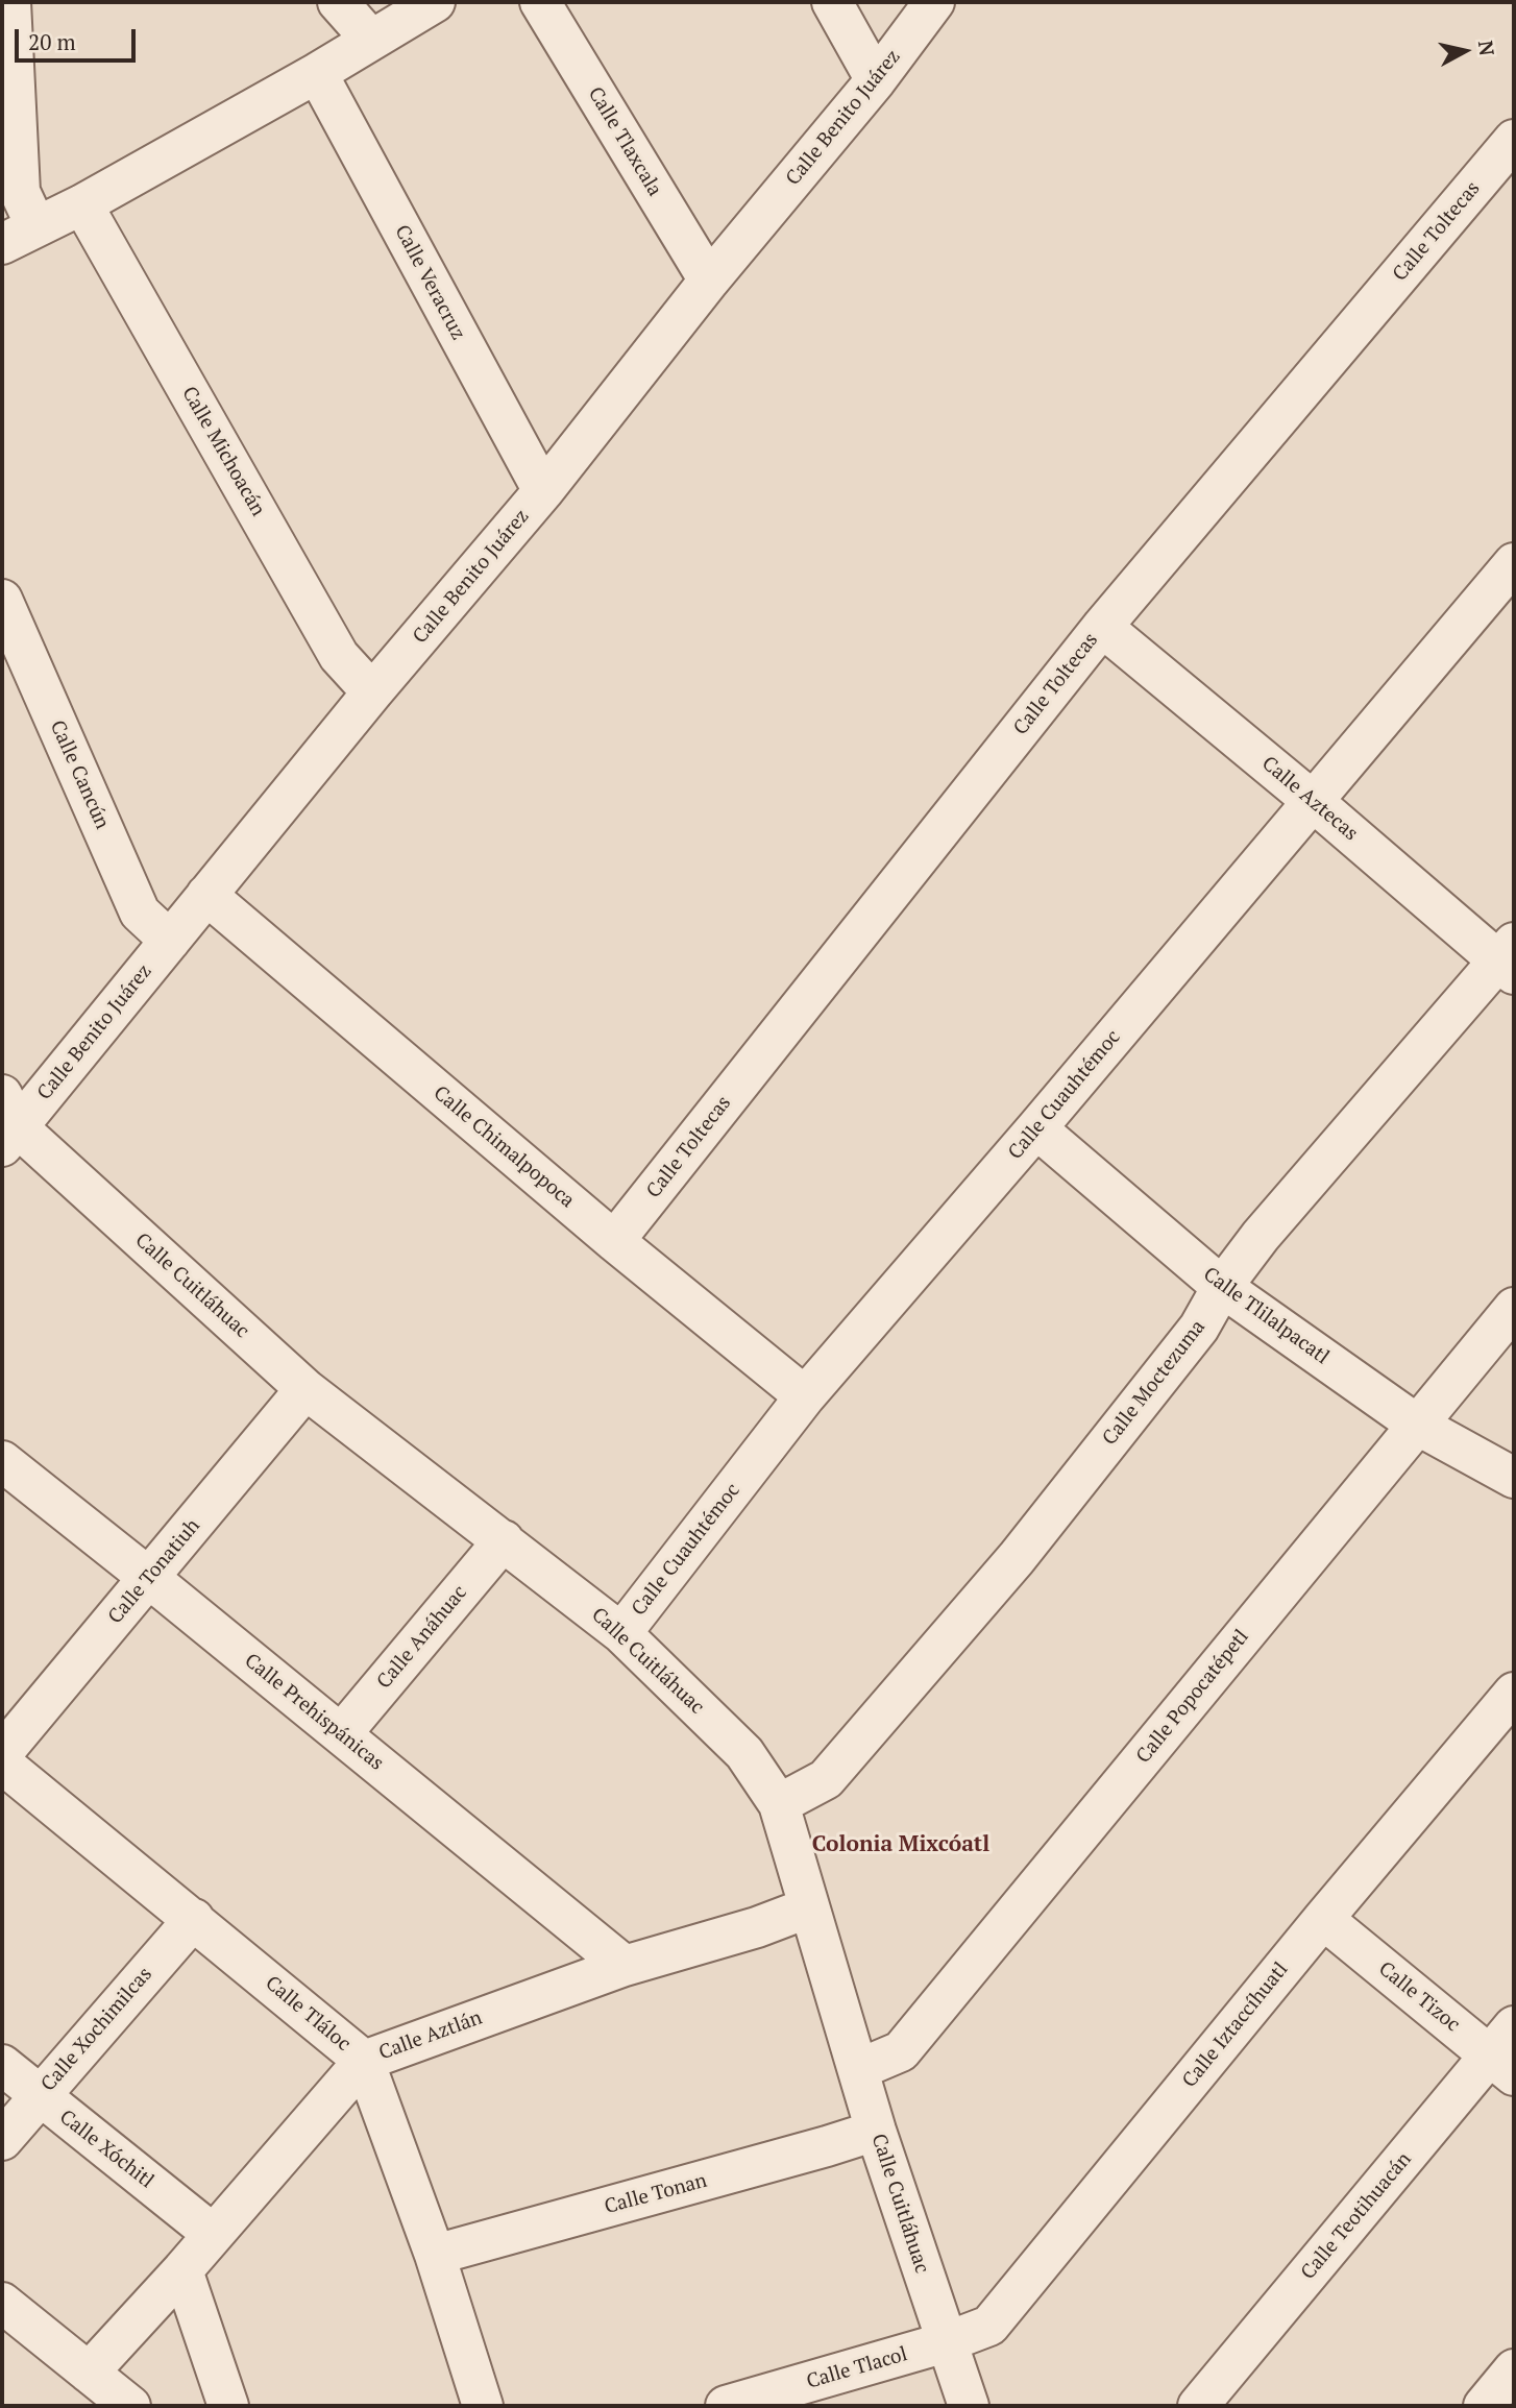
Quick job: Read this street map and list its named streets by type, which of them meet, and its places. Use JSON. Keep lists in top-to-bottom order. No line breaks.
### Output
{"streets":{"street":["Calle Benito Juárez","Calle Tlaxcala","Calle Toltecas","Calle Veracruz","Calle Michoacán","Calle Cancún","Calle Aztecas","Calle Cuauhtémoc","Calle Chimalpopoca","Calle Cuitláhuac","Calle Tlilalpacatl","Calle Moctezuma","Calle Tonatiuh","Calle Anáhuac","Calle Popocatépetl","Calle Prehispánicas","Calle Tizoc","Calle Tláloc","Calle Iztaccíhuatl","Calle Xochimilcas","Calle Aztlán","Calle Xóchitl","Calle Tonan","Calle Teotihuacán","Calle Tlacol"]},"crossings":[["Calle Benito Juárez","Calle Tlaxcala"],["Calle Benito Juárez","Calle Veracruz"],["Calle Benito Juárez","Calle Michoacán"],["Calle Benito Juárez","Calle Cancún"],["Calle Benito Juárez","Calle Chimalpopoca"],["Calle Benito Juárez","Calle Cuitláhuac"],["Calle Toltecas","Calle Aztecas"],["Calle Toltecas","Calle Chimalpopoca"],["Calle Aztecas","Calle Cuauhtémoc"],["Calle Aztecas","Calle Moctezuma"],["Calle Cuauhtémoc","Calle Chimalpopoca"],["Calle Cuauhtémoc","Calle Cuitláhuac"],["Calle Cuauhtémoc","Calle Tlilalpacatl"],["Calle Cuitláhuac","Calle Moctezuma"],["Calle Cuitláhuac","Calle Tonatiuh"],["Calle Cuitláhuac","Calle Anáhuac"],["Calle Cuitláhuac","Calle Popocatépetl"],["Calle Cuitláhuac","Calle Iztaccíhuatl"],["Calle Cuitláhuac","Calle Aztlán"],["Calle Cuitláhuac","Calle Tonan"],["Calle Cuitláhuac","Calle Tlacol"],["Calle Tlilalpacatl","Calle Moctezuma"],["Calle Tlilalpacatl","Calle Popocatépetl"],["Calle Tonatiuh","Calle Prehispánicas"],["Calle Anáhuac","Calle Prehispánicas"],["Calle Prehispánicas","Calle Aztlán"],["Calle Tizoc","Calle Iztaccíhuatl"],["Calle Tizoc","Calle Teotihuacán"],["Calle Tláloc","Calle Xochimilcas"],["Calle Tláloc","Calle Aztlán"],["Calle Tláloc","Calle Tonan"],["Calle Iztaccíhuatl","Calle Tlacol"],["Calle Xochimilcas","Calle Xóchitl"],["Calle Aztlán","Calle Xóchitl"]],"districts":["Colonia Mixcóatl"],"scale_bar":"20 m","north":"right"}
